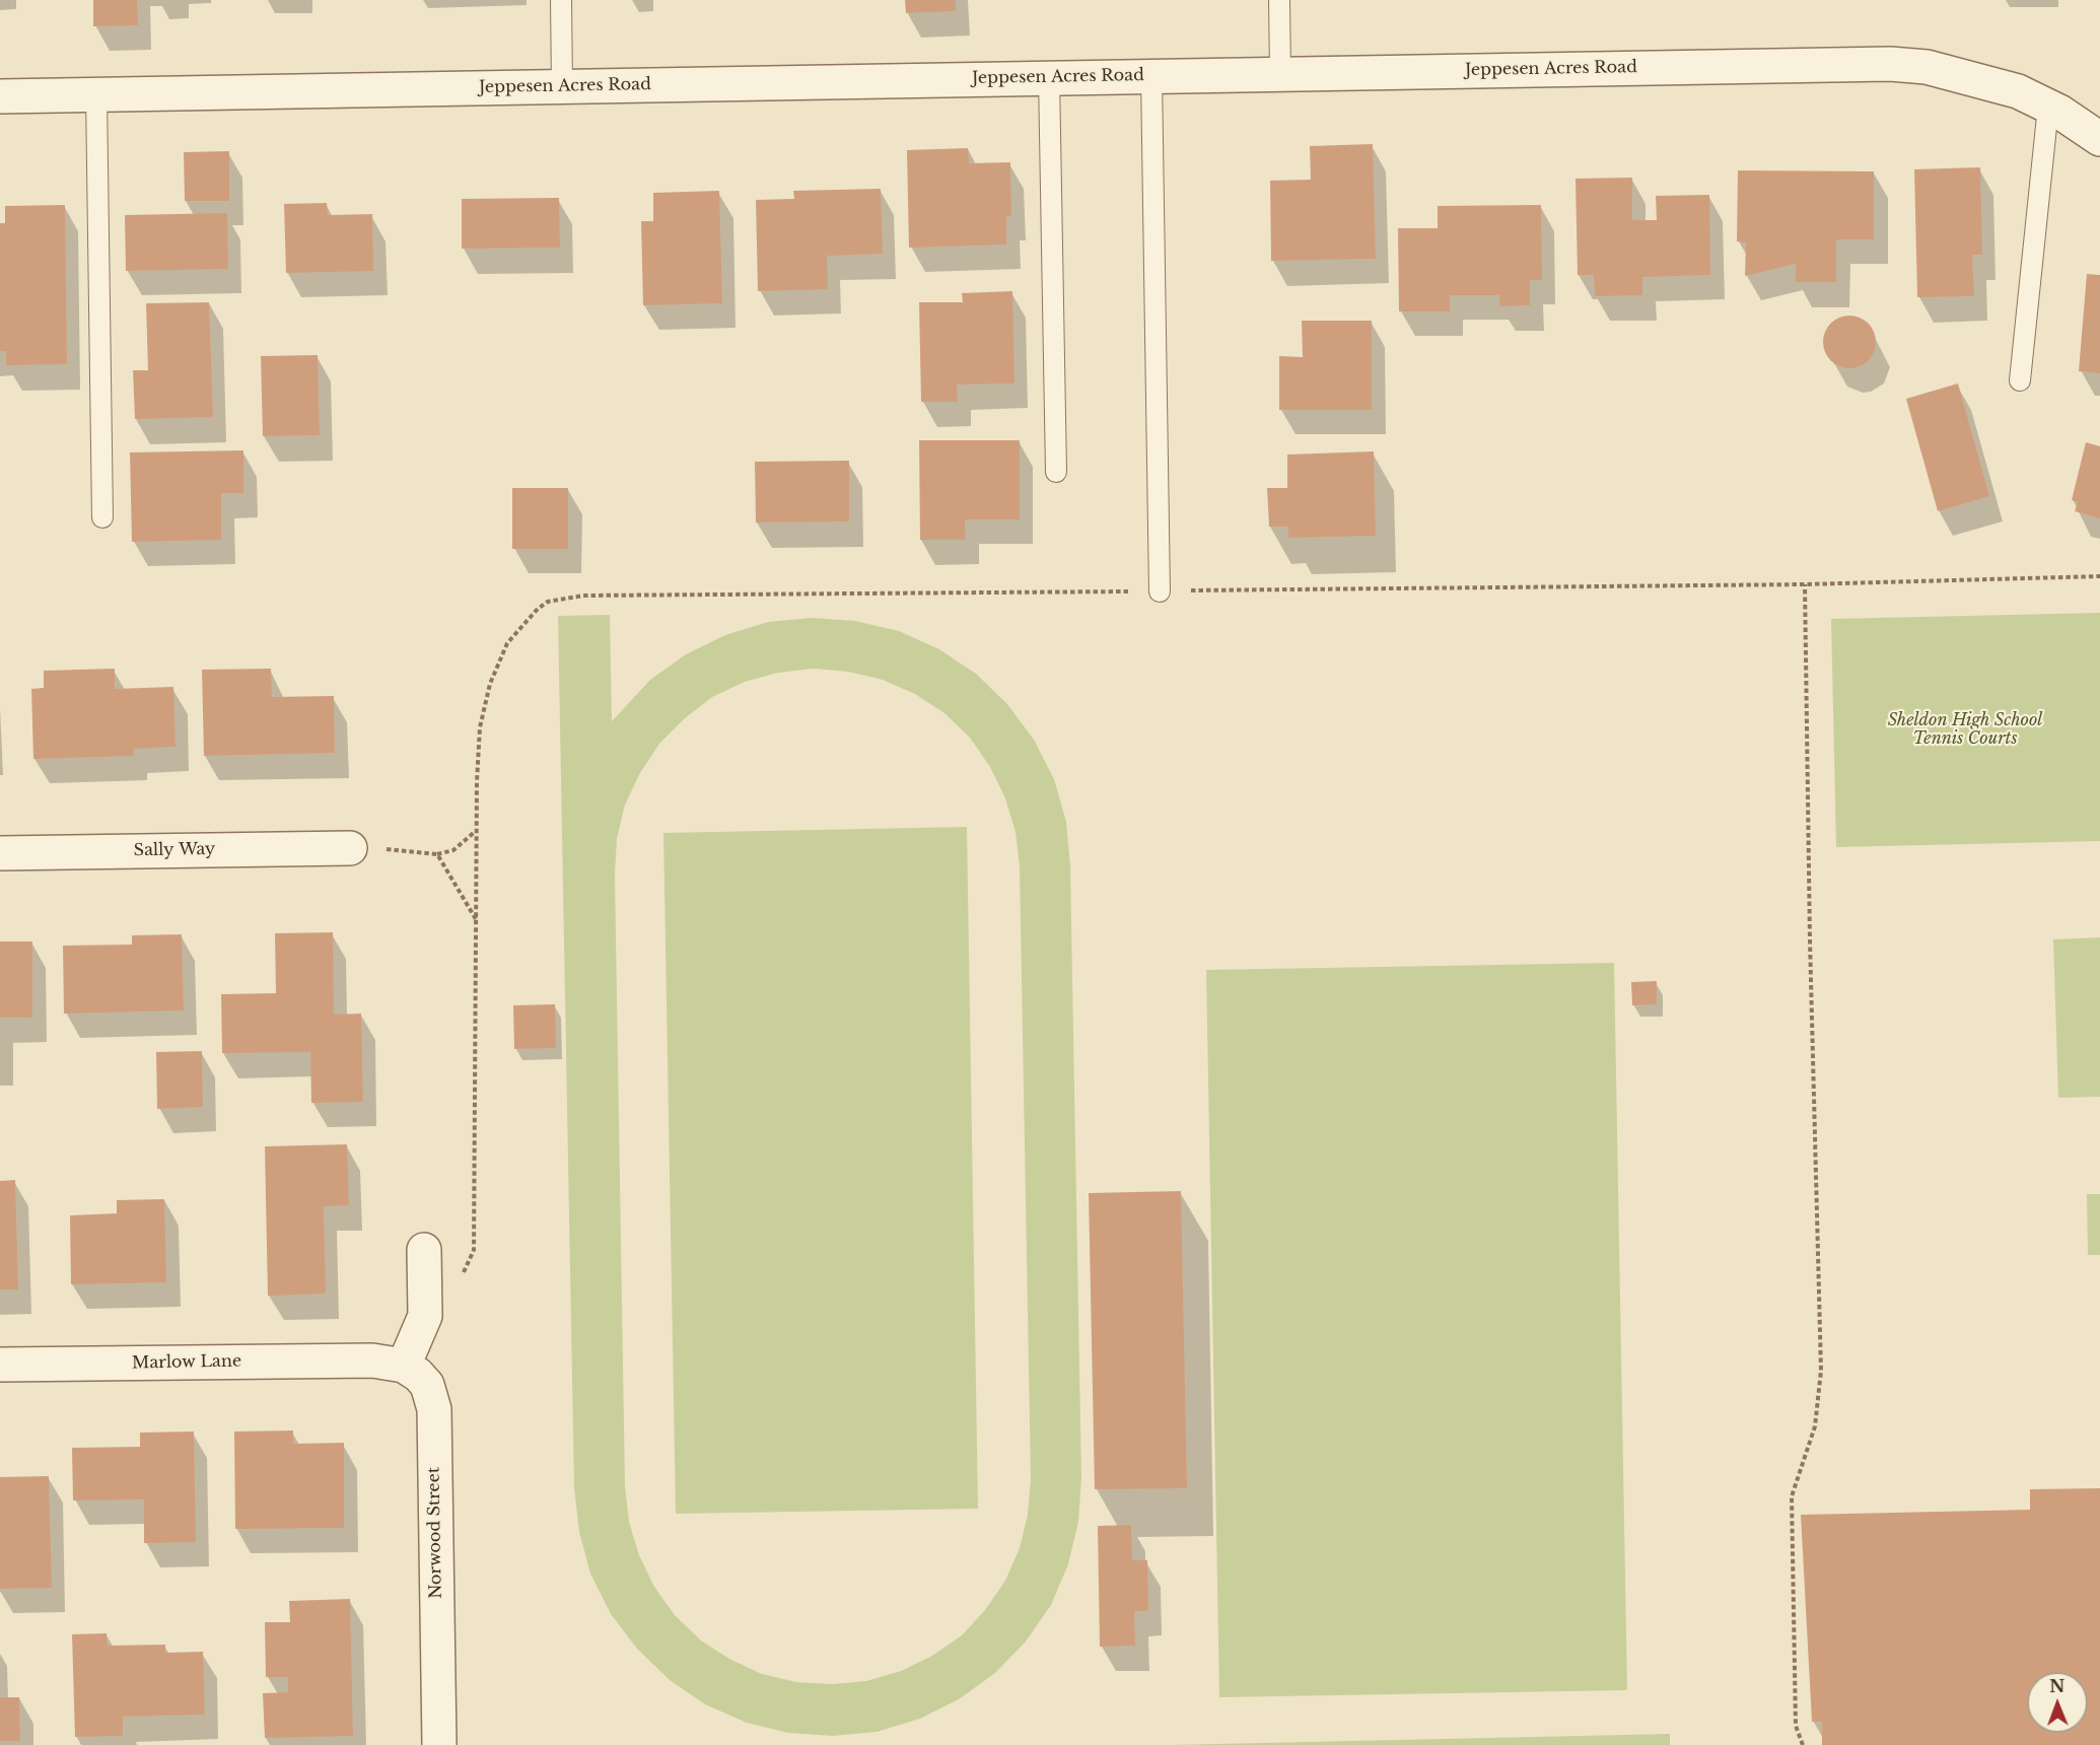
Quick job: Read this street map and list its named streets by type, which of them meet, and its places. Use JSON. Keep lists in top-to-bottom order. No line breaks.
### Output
{"streets":{"street":["Jeppesen Acres Road","Sally Way","Marlow Lane","Norwood Street"]},"crossings":[["Marlow Lane","Norwood Street"]],"parks":["Sheldon High School Tennis Courts"],"north":"top"}
